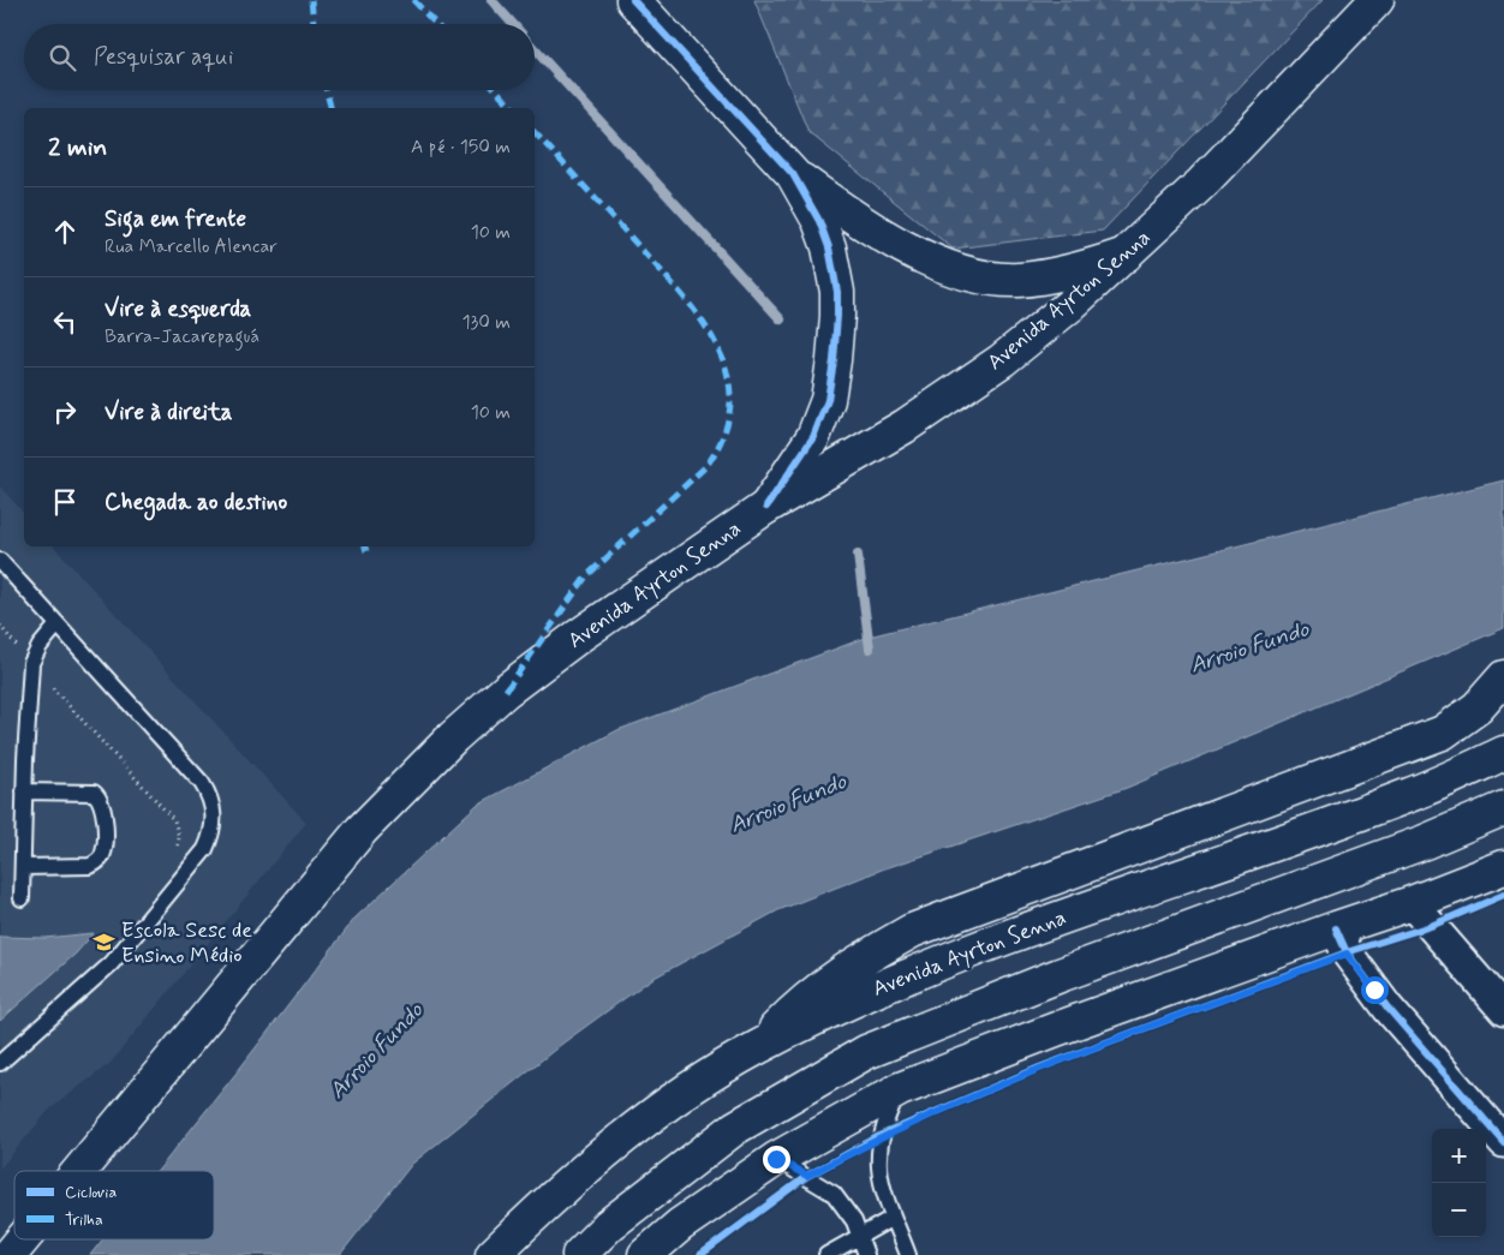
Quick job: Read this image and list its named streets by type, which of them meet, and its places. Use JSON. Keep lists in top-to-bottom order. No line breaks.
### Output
{"streets":{"main road":["Avenida Ayrton Senna"]},"water":["Arroio Fundo"],"places":{"school or university":["Escola Sesc de Ensino Médio"]},"legend":["Ciclovia","Trilha"],"page":{"search":"Pesquisar aqui","heading":["2 min","A pé · 150 m"],"list":[["Siga em frente","Rua Marcello Alencar","10 m"],["Vire à esquerda","Barra-Jacarepaguá","130 m"],["Vire à direita","10 m"],"Chegada ao destino"],"map_buttons":["+","−"]}}
